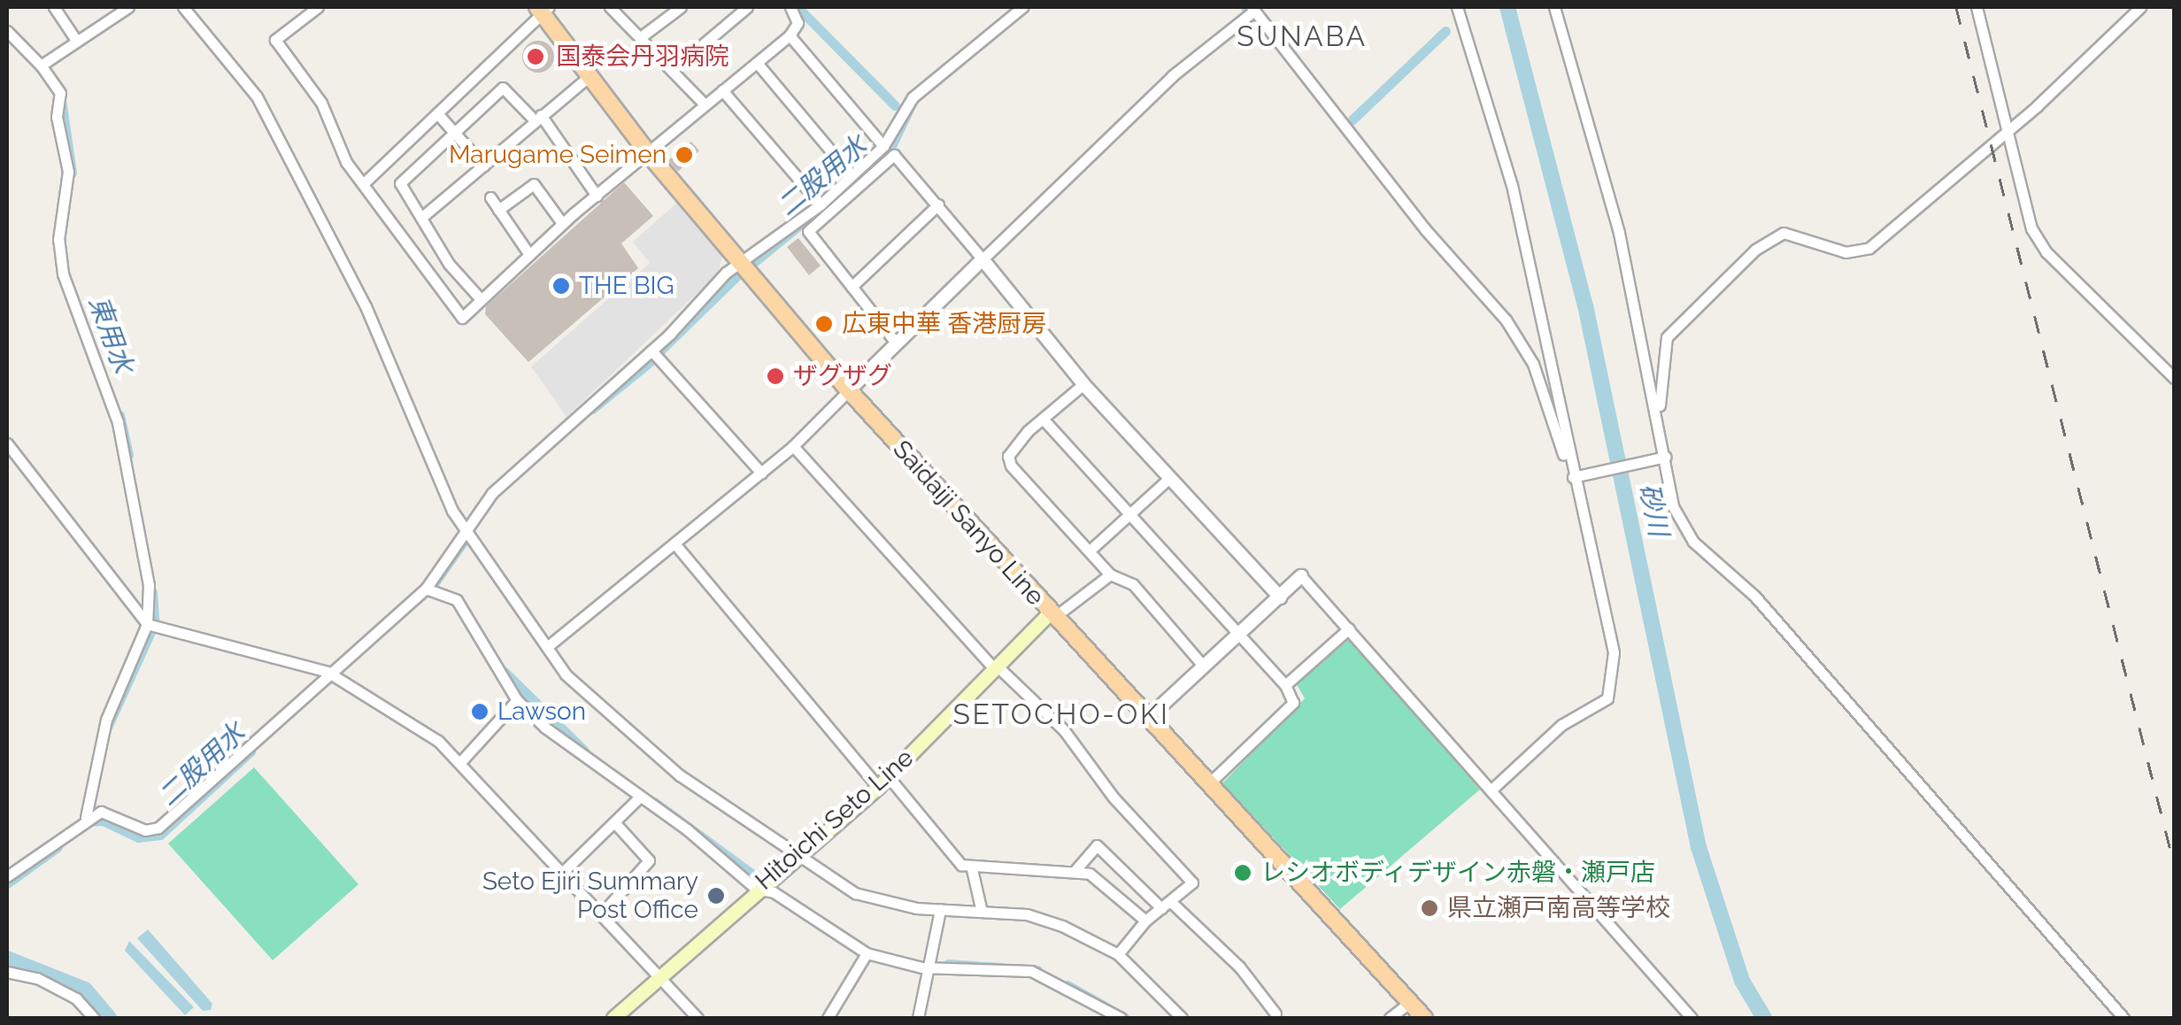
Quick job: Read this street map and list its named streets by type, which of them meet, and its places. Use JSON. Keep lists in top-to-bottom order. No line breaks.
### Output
{"streets":{"main road":["Saidaiji Sanyo Line","Hitoichi Seto Line"]},"crossings":[["Saidaiji Sanyo Line","Hitoichi Seto Line"]],"districts":["SUNABA","SETOCHO-OKI"],"water":["二股用水","東用水","砂川"],"places":["国泰会丹羽病院","Marugame Seimen","THE BIG","広東中華 香港厨房","ザグザグ","Lawson","レシオボディデザイン赤磐・瀬戸店","Seto Ejiri Summary Post Office","県立瀬戸南高等学校"]}
